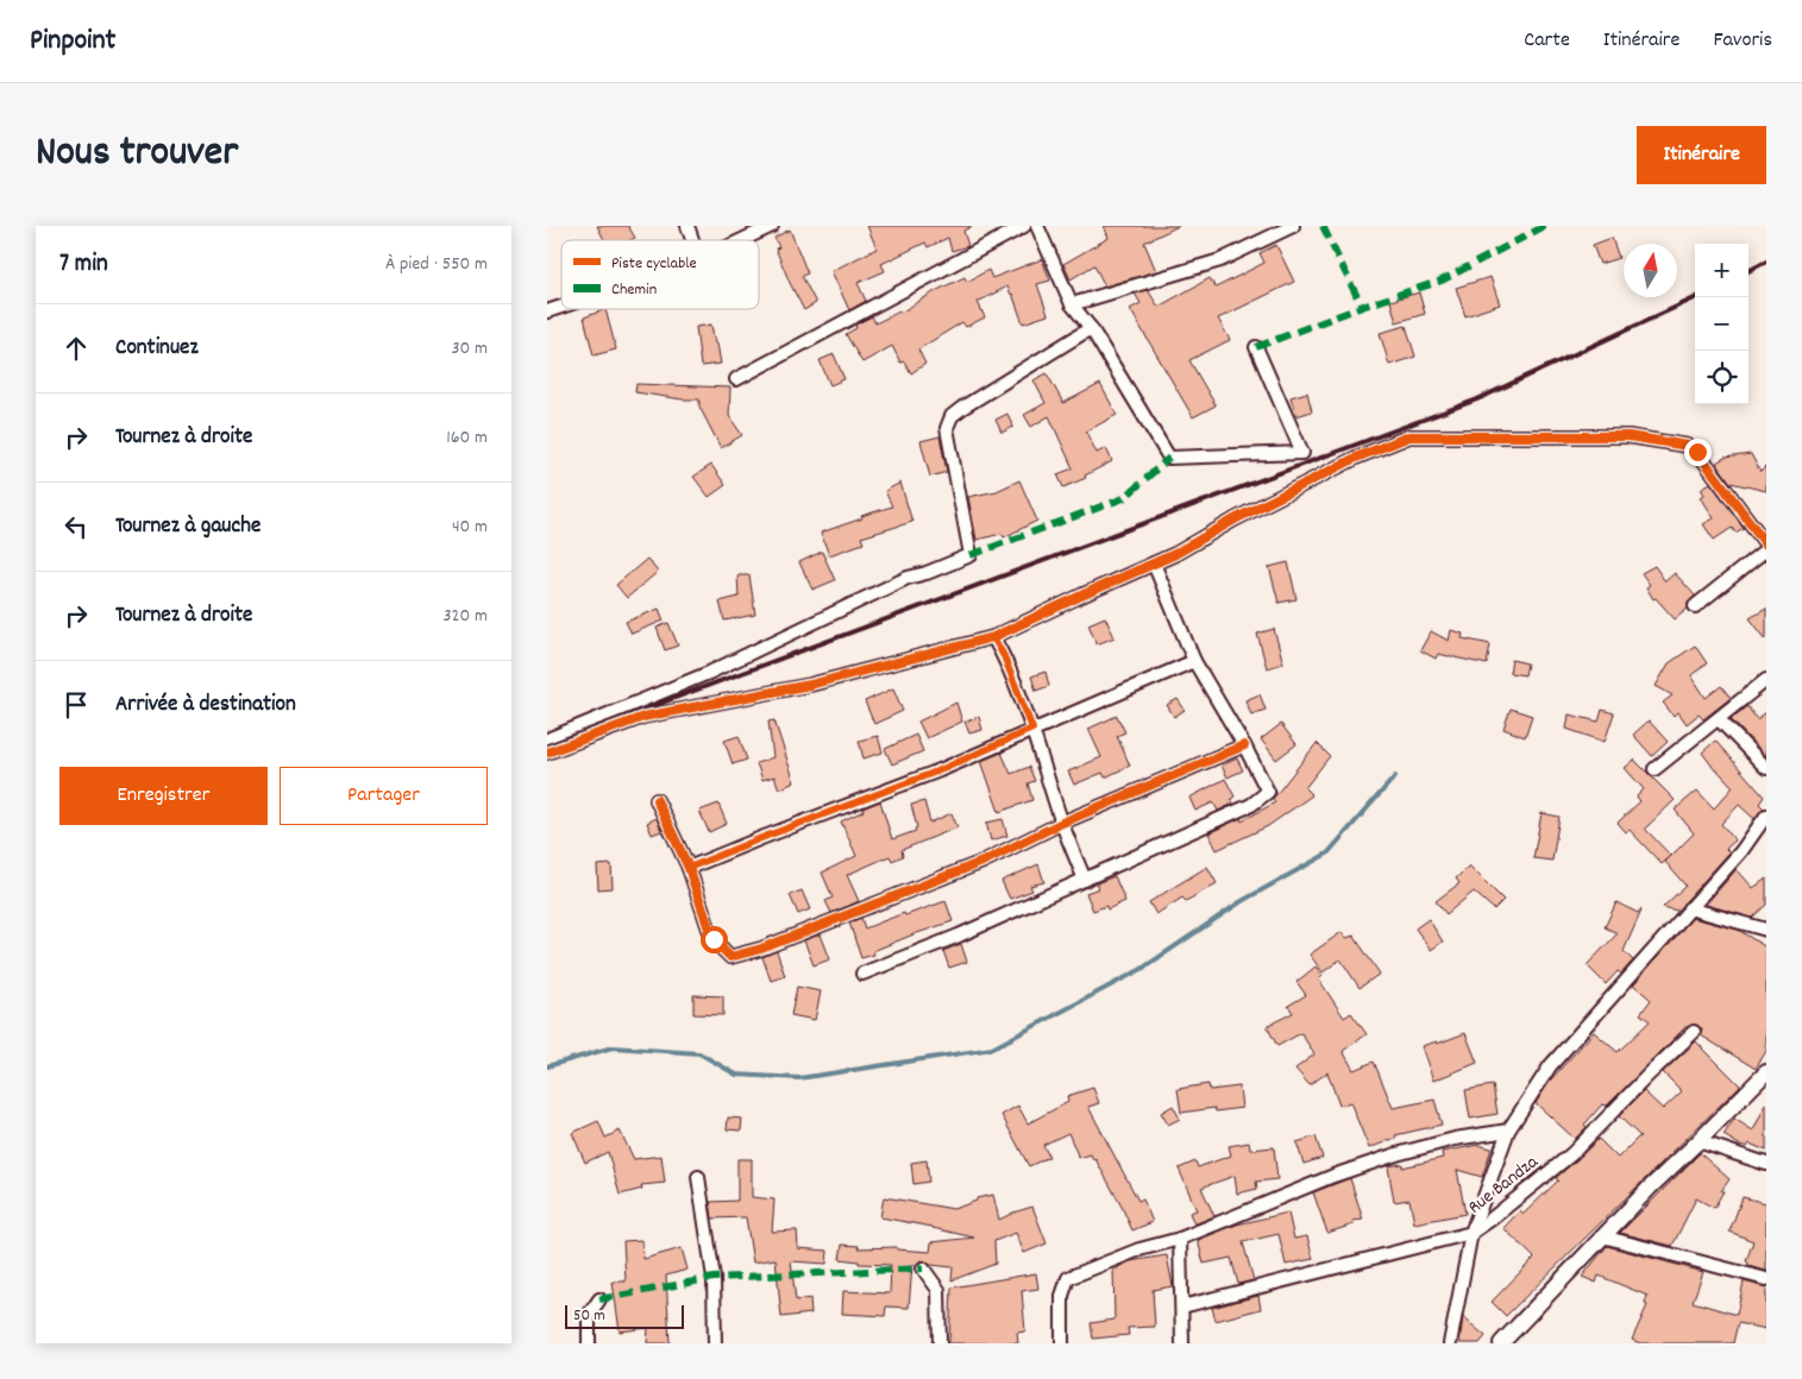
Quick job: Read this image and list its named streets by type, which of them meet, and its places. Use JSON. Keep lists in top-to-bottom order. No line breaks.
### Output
{"streets":{"street":["Rue Bandza"]},"legend":["Piste cyclable","Chemin"],"scale_bar":"50 m","north":"top","page":{"header":"Pinpoint","nav":["Carte","Itinéraire","Favoris"],"title":"Nous trouver","buttons":["Itinéraire",["Enregistrer","Partager"]],"heading":["7 min","À pied · 550 m"],"map_buttons":["+","−"],"list":[["Continuez","30 m"],["Tournez à droite","160 m"],["Tournez à gauche","40 m"],["Tournez à droite","320 m"],"Arrivée à destination"],"scale":"50 m"}}
